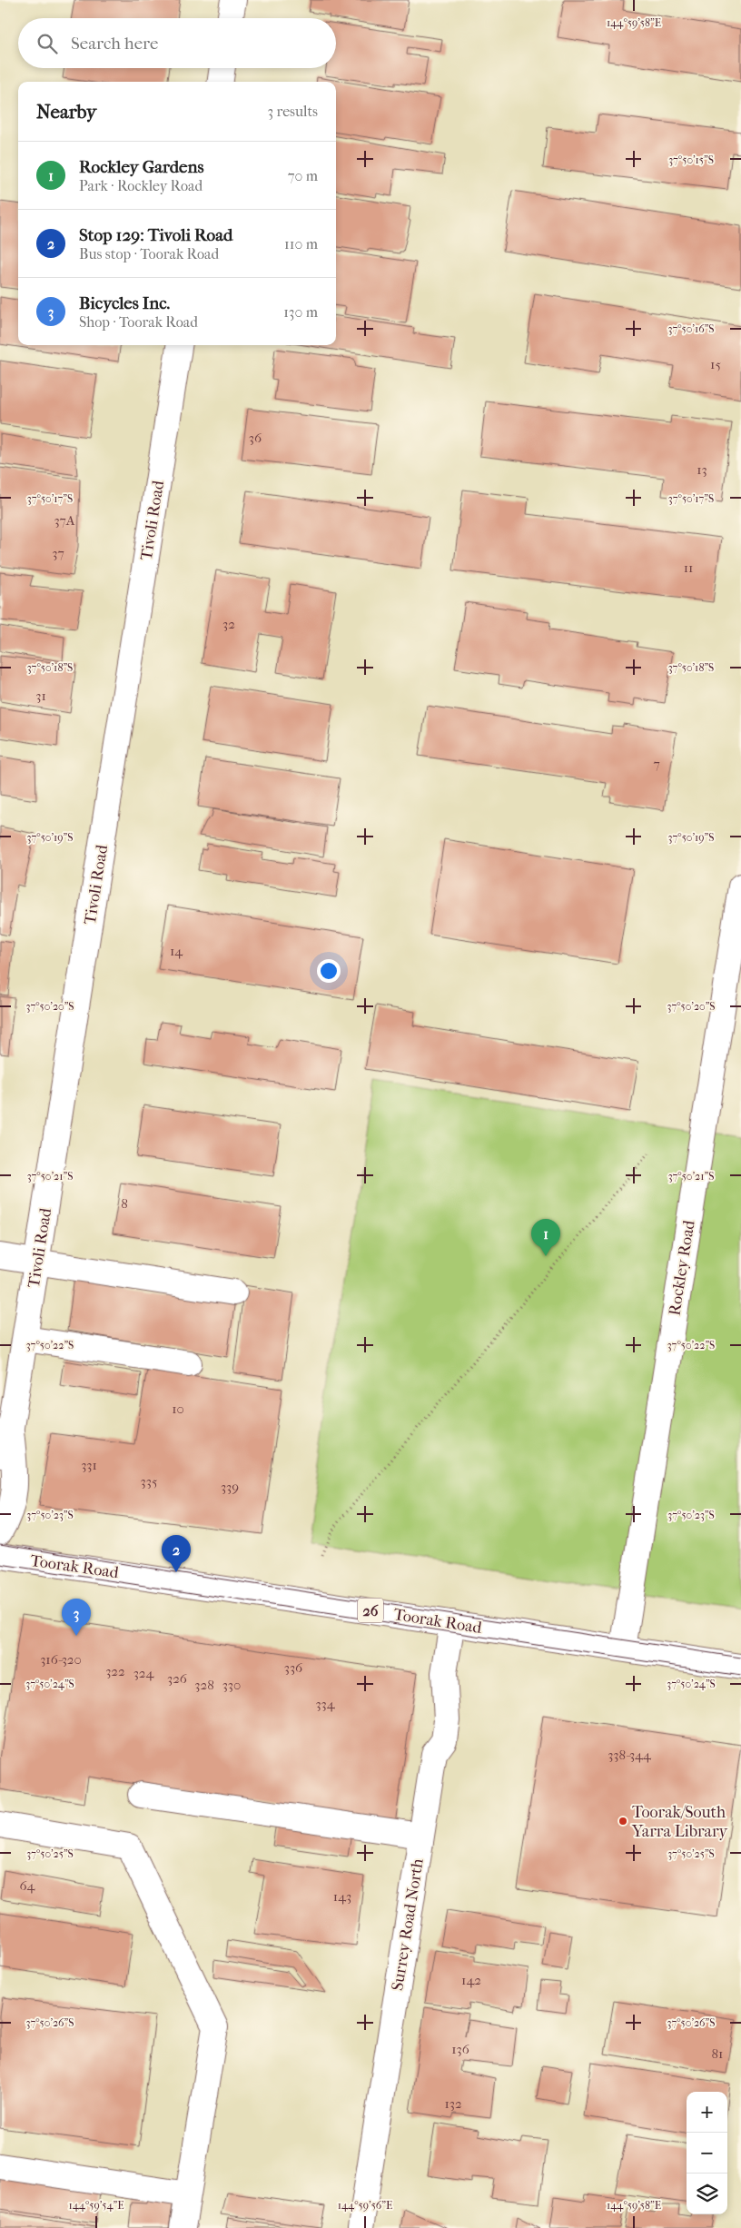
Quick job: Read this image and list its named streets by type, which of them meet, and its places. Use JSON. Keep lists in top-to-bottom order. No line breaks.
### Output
{"streets":{"street":["Tivoli Road","Rockley Road","Toorak Road","26","Surrey Road North"]},"crossings":[["Rockley Road","Toorak Road"],["Toorak Road","Surrey Road North"]],"places":["Toorak/South Yarra Library"],"house_numbers":["15","36","13","37A","37","11","32","31","7","14","8","10","331","335","339","316-320","336","322","324","326","328","330","334","338-344","64","143","142","136","81","132"],"page":{"search":"Search here","heading":["Nearby","3 results"],"list":[{"mark":"1","name":"Rockley Gardens","note":"Park · Rockley Road","value":"70 m"},{"mark":"2","name":"Stop 129: Tivoli Road","note":"Bus stop · Toorak Road","value":"110 m"},{"mark":"3","name":"Bicycles Inc.","note":"Shop · Toorak Road","value":"130 m"}],"pins":["1","2","3"],"map_buttons":["+","−"]},"coordinates":["144°59'58\"E","37°50'15\"S","37°50'16\"S","37°50'17\"S","37°50'18\"S","37°50'19\"S","37°50'20\"S","37°50'21\"S","37°50'22\"S","37°50'23\"S","37°50'24\"S","37°50'25\"S","37°50'26\"S","144°59'54\"E","144°59'56\"E"]}
